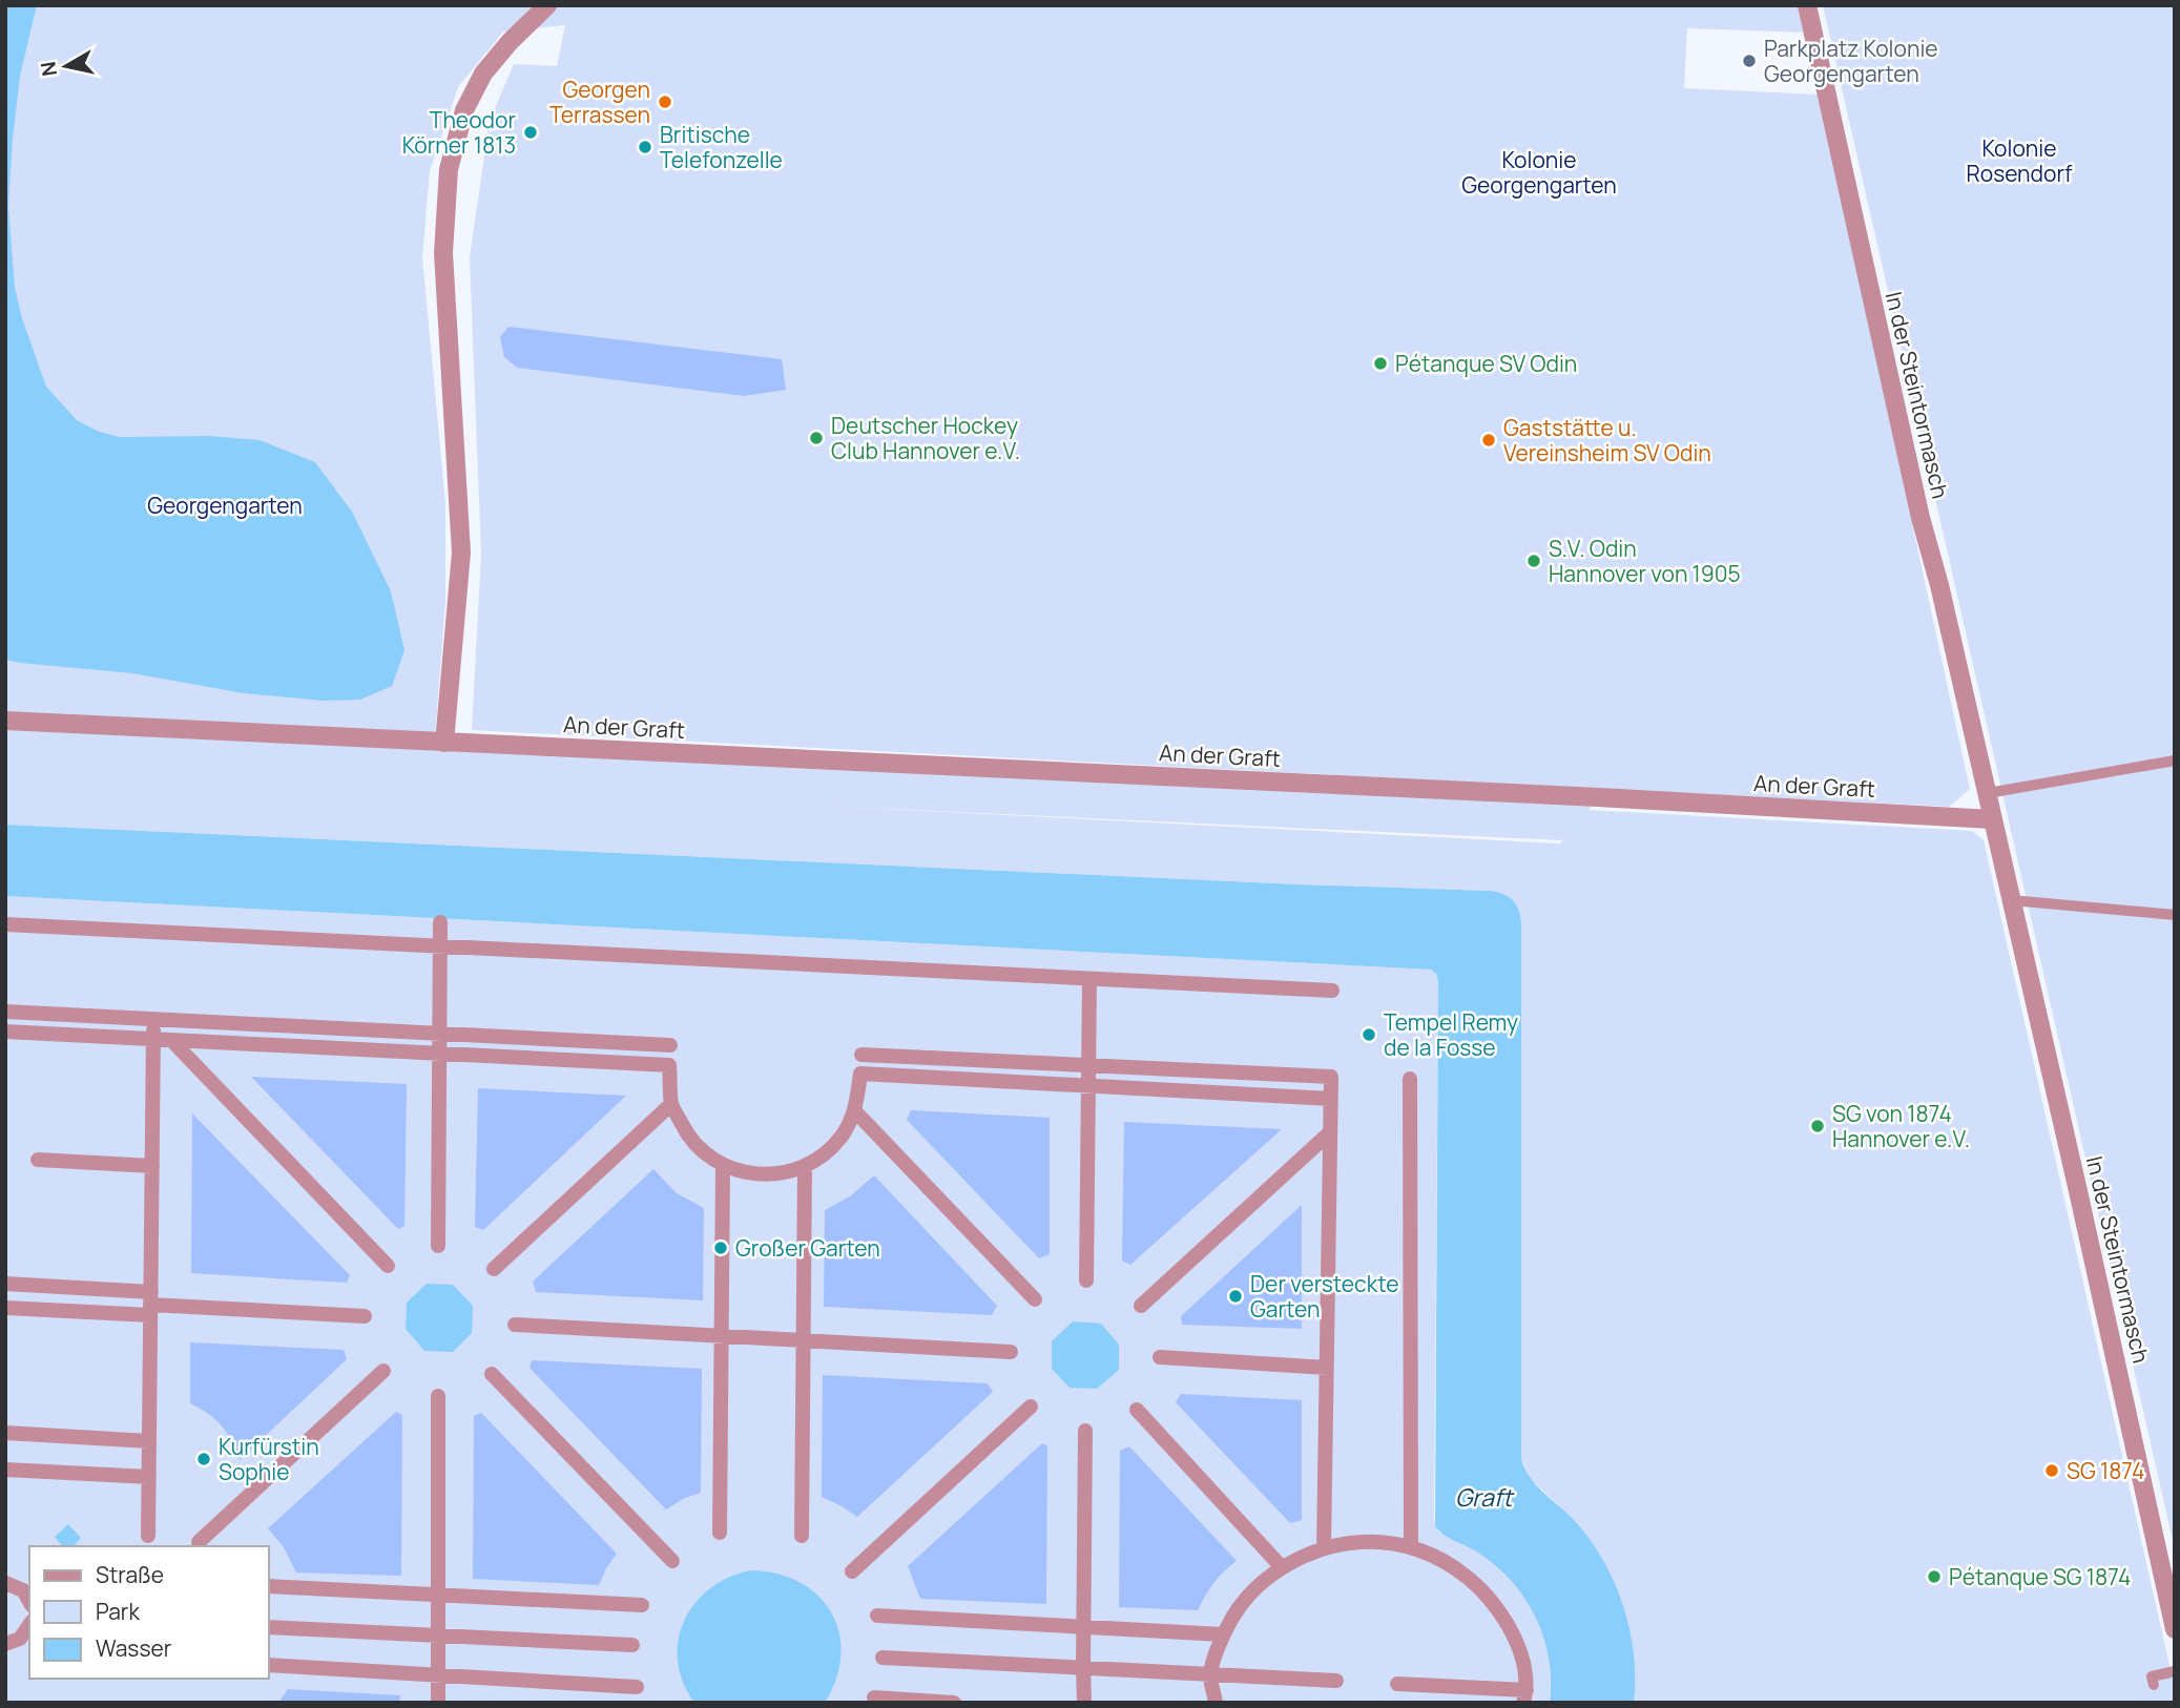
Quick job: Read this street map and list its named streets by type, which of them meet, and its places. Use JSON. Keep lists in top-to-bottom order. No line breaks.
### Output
{"streets":{"street":["In der Steintormasch","An der Graft"]},"crossings":[["In der Steintormasch","An der Graft"]],"water":["Graft"],"parks":["Kolonie Rosendorf","Kolonie Georgengarten","Georgengarten"],"places":["Parkplatz Kolonie Georgengarten","Georgen Terrassen","Theodor Körner 1813","Britische Telefonzelle","Pétanque SV Odin","Deutscher Hockey Club Hannover e.V.","Gaststätte u. Vereinsheim SV Odin","S.V. Odin Hannover von 1905","Tempel Remy de la Fosse","SG von 1874 Hannover e.V.","Großer Garten","Der versteckte Garten","Kurfürstin Sophie","SG 1874","Pétanque SG 1874"],"legend":["Straße","Park","Wasser"],"north":"left"}
